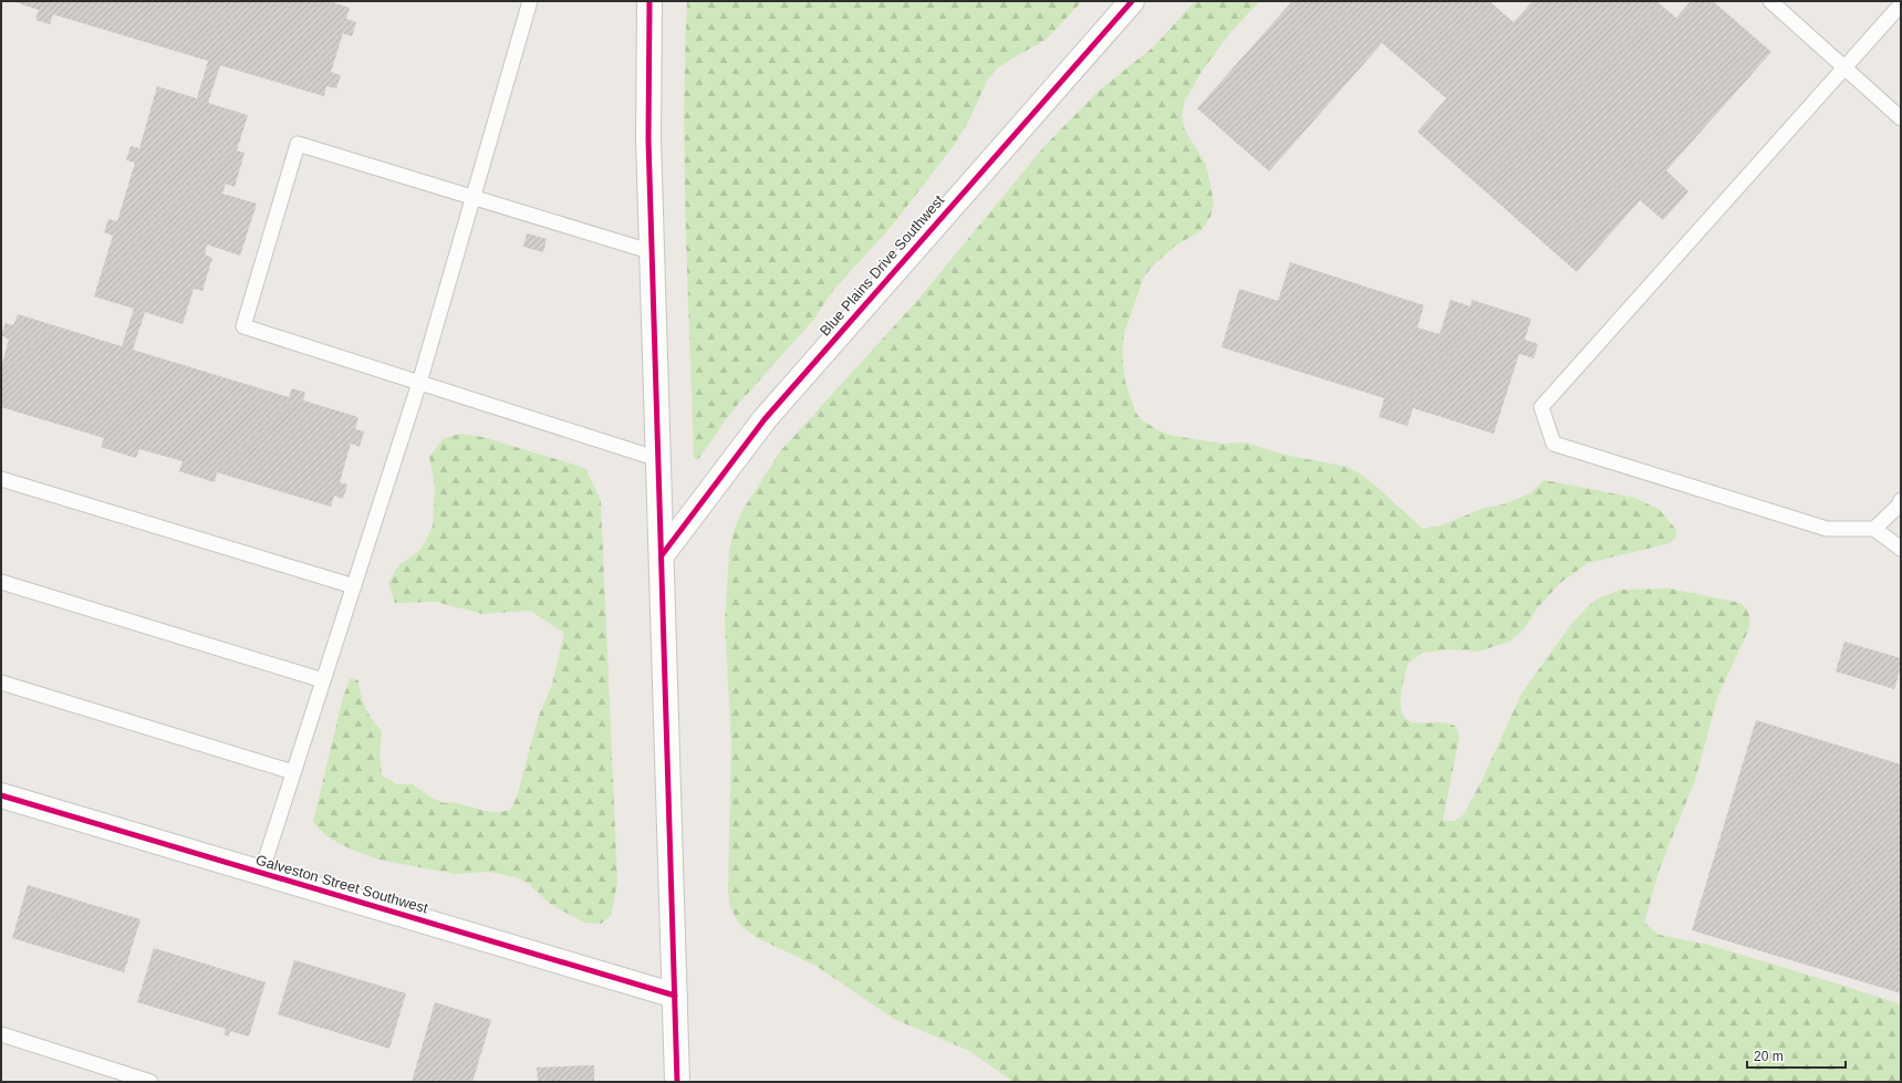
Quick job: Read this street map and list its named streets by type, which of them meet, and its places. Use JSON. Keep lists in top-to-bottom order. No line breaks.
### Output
{"streets":{"street":["Blue Plains Drive Southwest","Galveston Street Southwest"]},"scale_bar":"20 m"}
